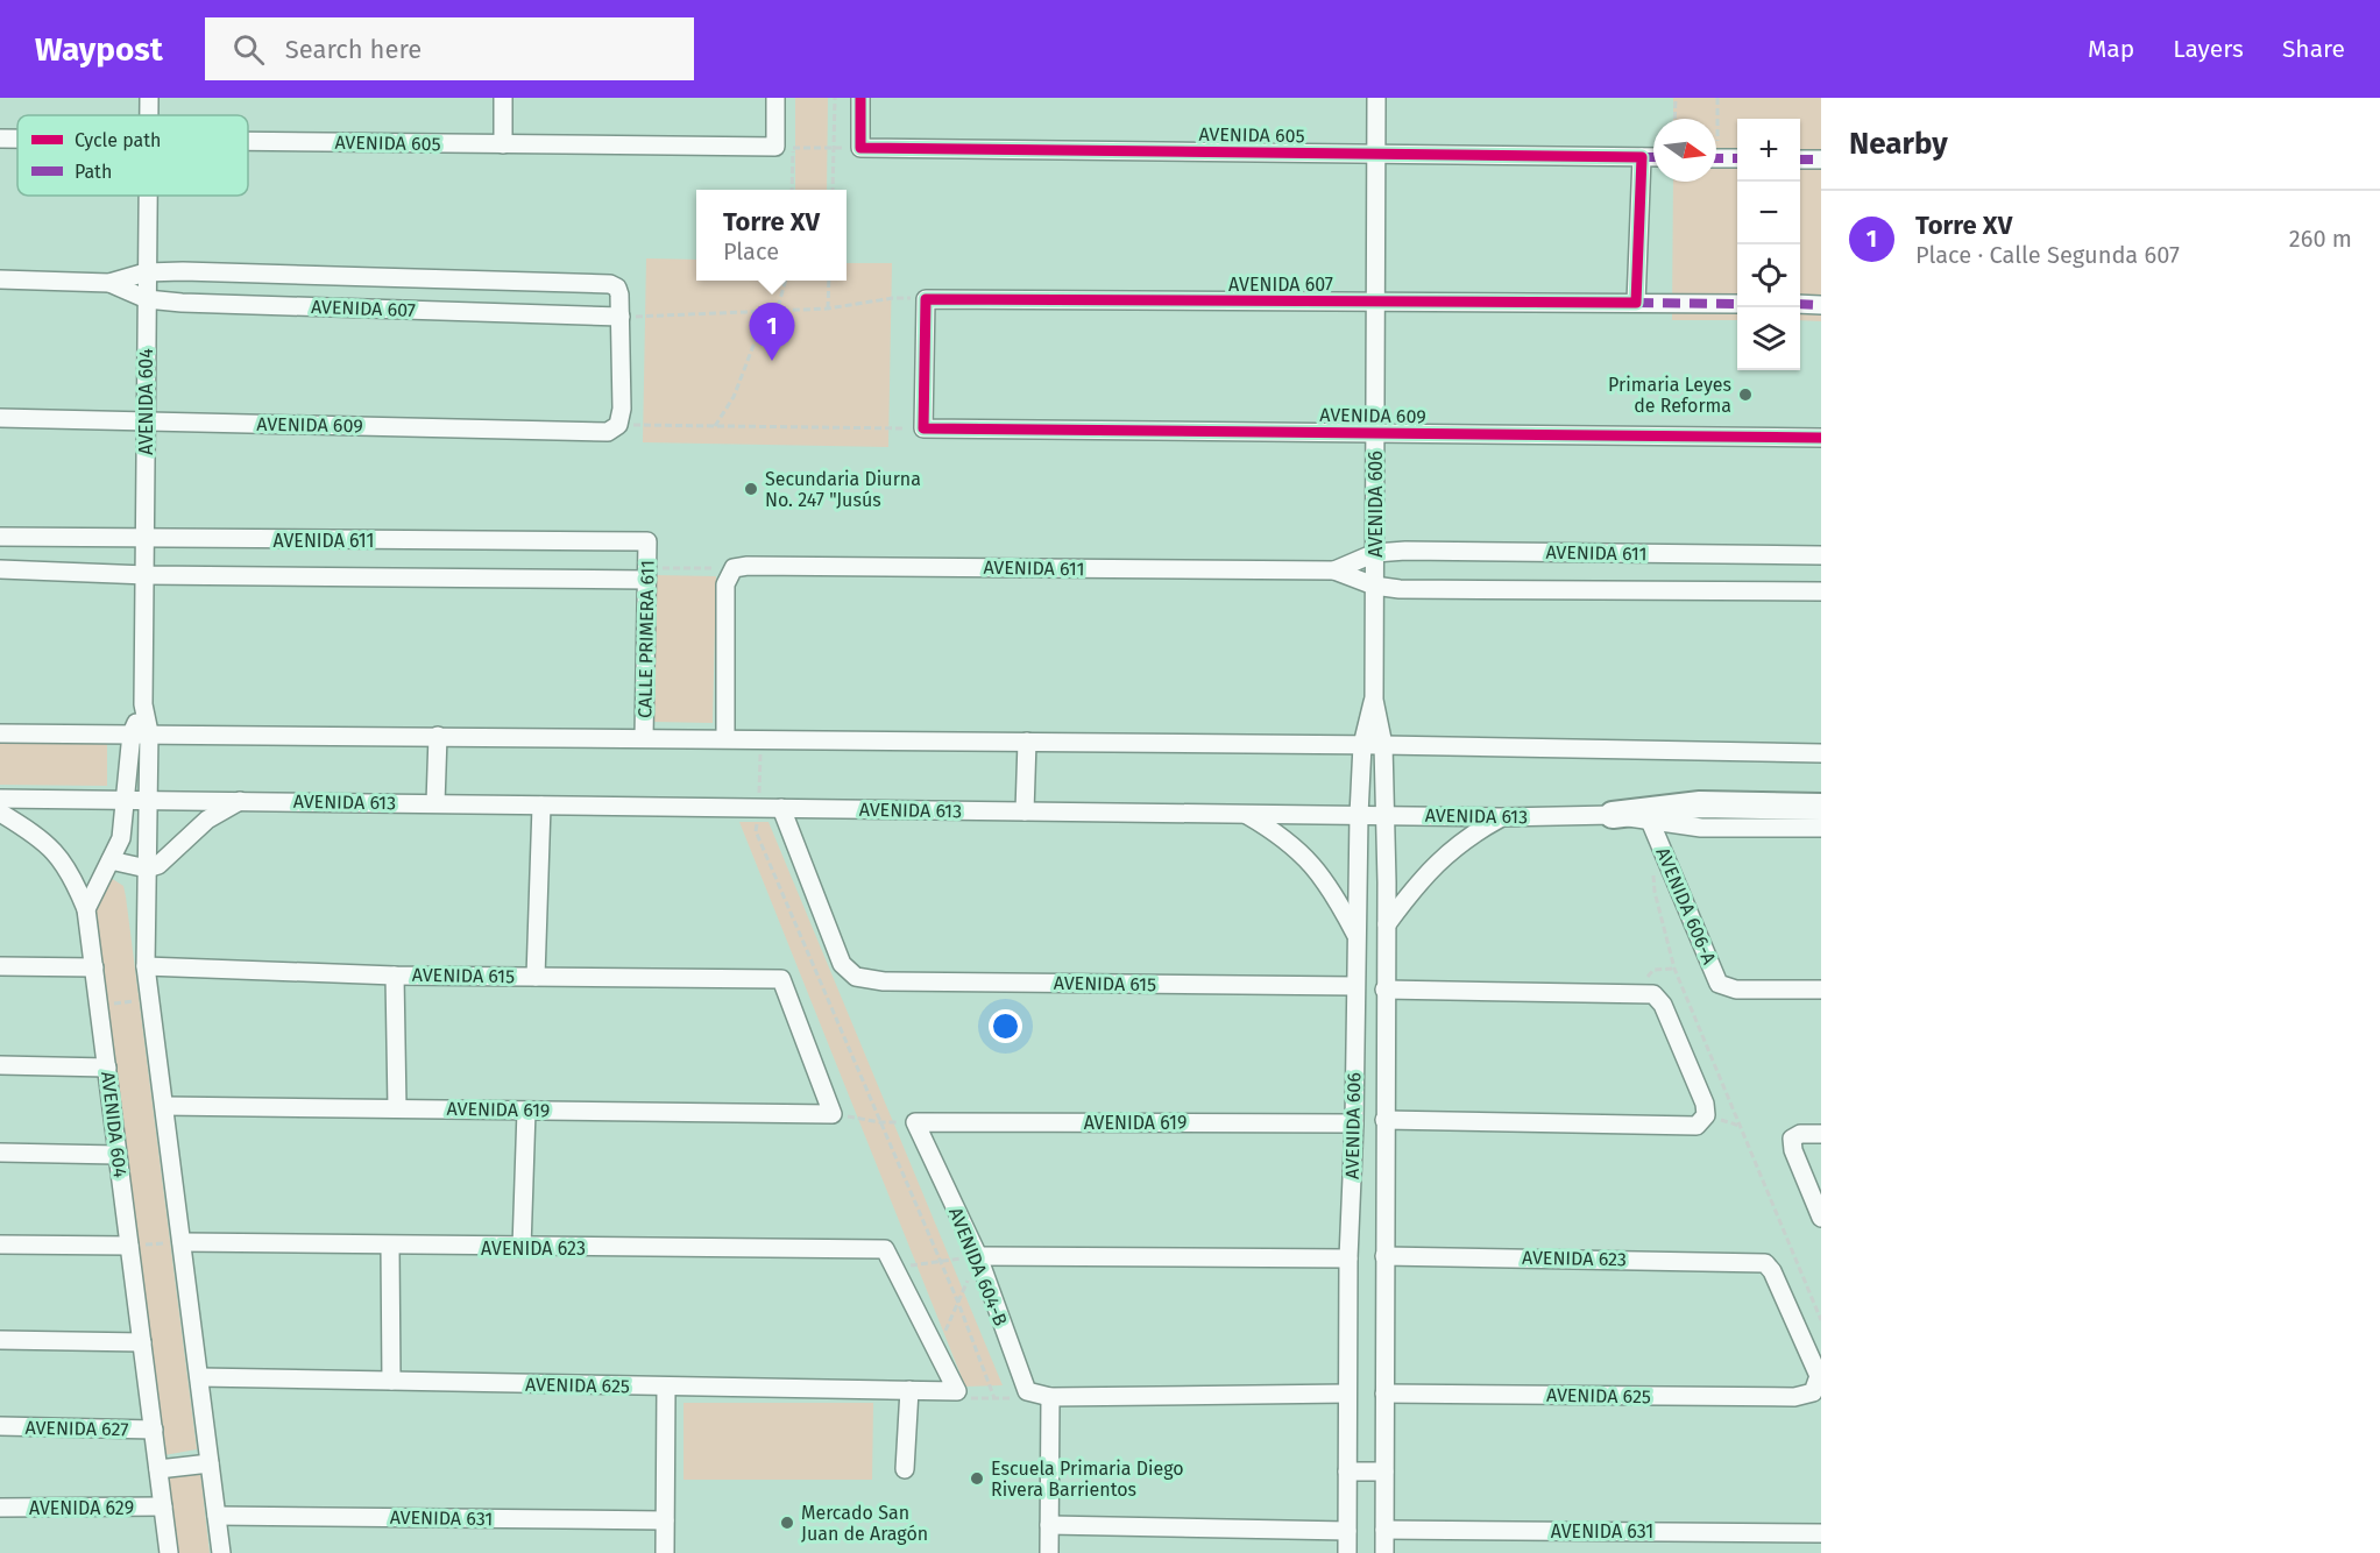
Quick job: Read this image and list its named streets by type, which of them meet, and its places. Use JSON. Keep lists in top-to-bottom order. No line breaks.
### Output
{"streets":{"street":["AVENIDA 605","AVENIDA 607","AVENIDA 604","AVENIDA 609","AVENIDA 606","AVENIDA 611","CALLE PRIMERA 611","AVENIDA 613","AVENIDA 606-A","AVENIDA 615","AVENIDA 619","AVENIDA 623","AVENIDA 604-B","AVENIDA 625","AVENIDA 627","AVENIDA 629","AVENIDA 631"]},"crossings":[["AVENIDA 605","AVENIDA 606"],["AVENIDA 607","AVENIDA 604"],["AVENIDA 607","AVENIDA 606"],["AVENIDA 604","AVENIDA 609"],["AVENIDA 604","AVENIDA 611"],["AVENIDA 604","AVENIDA 613"],["AVENIDA 604","AVENIDA 615"],["AVENIDA 604","AVENIDA 619"],["AVENIDA 604","AVENIDA 623"],["AVENIDA 604","AVENIDA 625"],["AVENIDA 604","AVENIDA 627"],["AVENIDA 604","AVENIDA 629"],["AVENIDA 604","AVENIDA 631"],["AVENIDA 609","AVENIDA 606"],["AVENIDA 606","AVENIDA 611"],["AVENIDA 606","AVENIDA 613"],["AVENIDA 606","AVENIDA 615"],["AVENIDA 606","AVENIDA 619"],["AVENIDA 606","AVENIDA 623"],["AVENIDA 606","AVENIDA 625"],["AVENIDA 606","AVENIDA 631"],["AVENIDA 611","CALLE PRIMERA 611"],["AVENIDA 613","AVENIDA 606-A"],["AVENIDA 613","AVENIDA 615"],["AVENIDA 615","AVENIDA 619"],["AVENIDA 619","AVENIDA 604-B"],["AVENIDA 623","AVENIDA 625"]],"places":["Primaria Leyes de Reforma","Secundaria Diurna No. 247 \"Jusús","Escuela Primaria Diego Rivera Barrientos","Mercado San Juan de Aragón"],"legend":["Cycle path","Path"],"north":"right","page":{"header":"Waypost","search":"Search here","nav":["Map","Layers","Share"],"heading":"Nearby","map_buttons":["+","−"],"list":[{"mark":"1","name":"Torre XV","note":"Place · Calle Segunda 607","value":"260 m"}],"popup":["Torre XV","Place"],"pins":"1"}}
